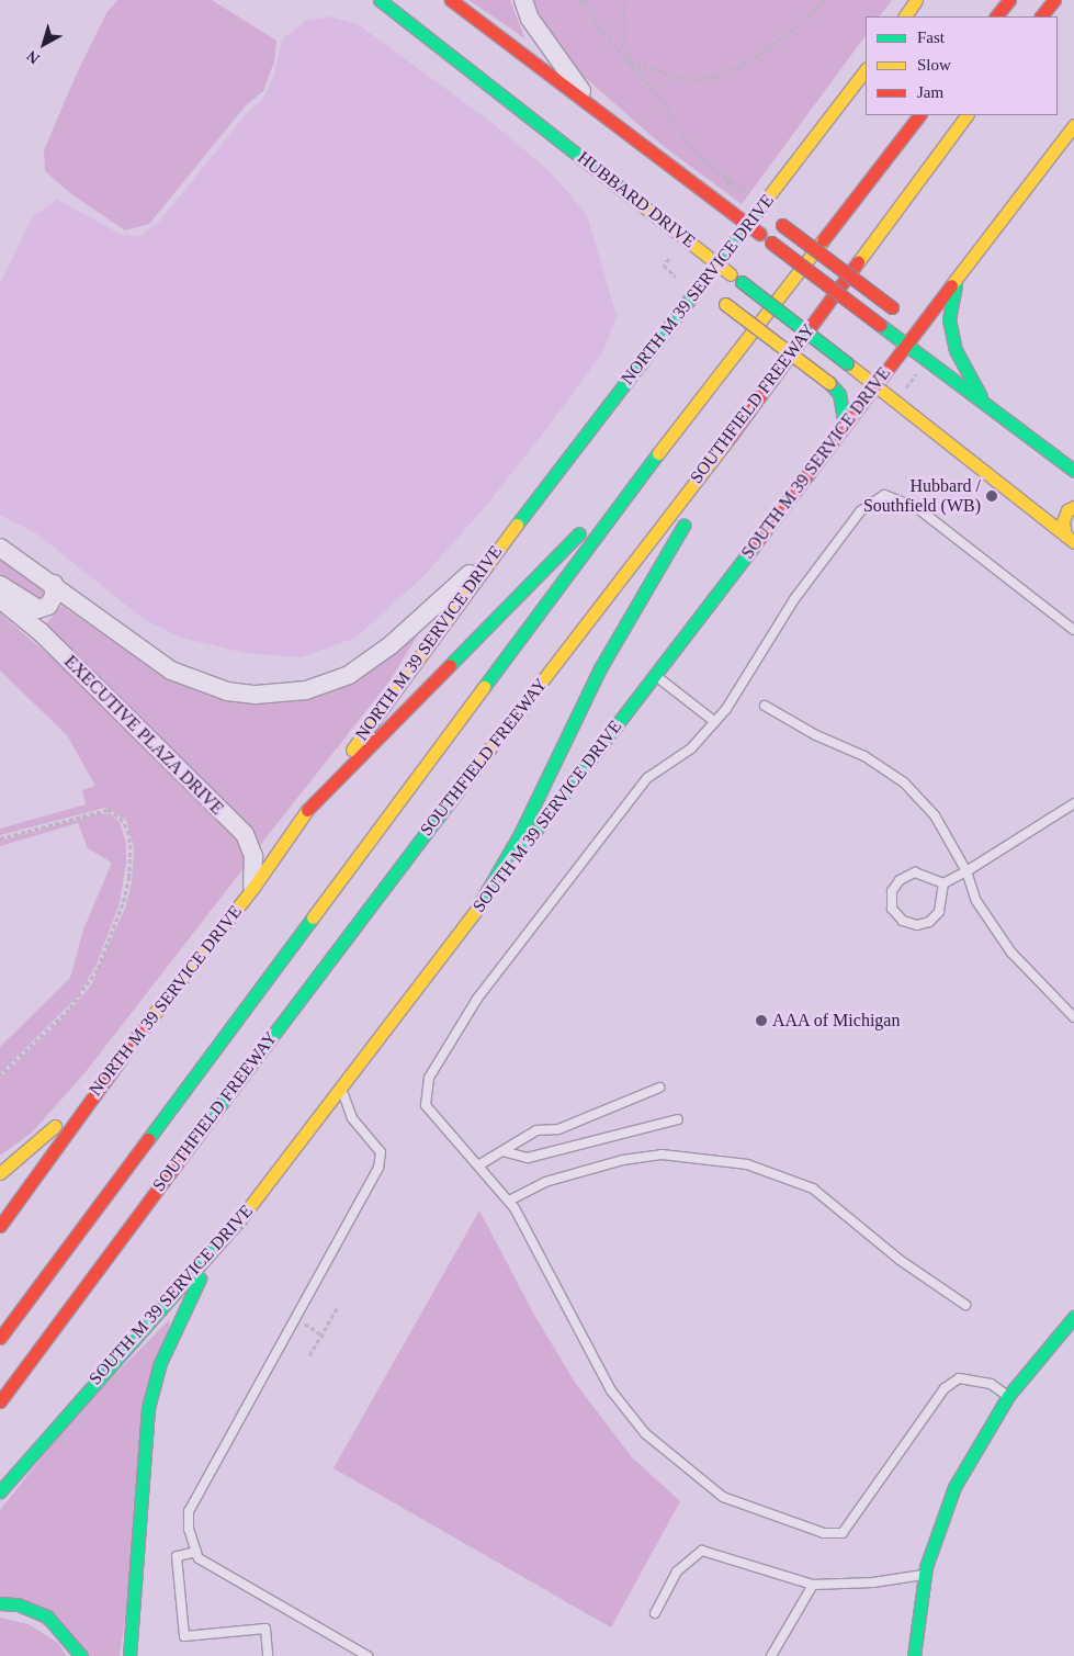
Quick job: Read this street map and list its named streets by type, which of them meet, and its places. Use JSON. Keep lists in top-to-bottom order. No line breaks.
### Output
{"streets":{"main road":["HUBBARD DRIVE","NORTH M 39 SERVICE DRIVE","SOUTHFIELD FREEWAY","SOUTH M 39 SERVICE DRIVE"],"street":["EXECUTIVE PLAZA DRIVE"]},"crossings":[["HUBBARD DRIVE","NORTH M 39 SERVICE DRIVE"],["HUBBARD DRIVE","SOUTH M 39 SERVICE DRIVE"],["NORTH M 39 SERVICE DRIVE","EXECUTIVE PLAZA DRIVE"]],"places":["Hubbard / Southfield (WB)","AAA of Michigan"],"legend":["Fast","Slow","Jam"],"north":"bottom left"}
